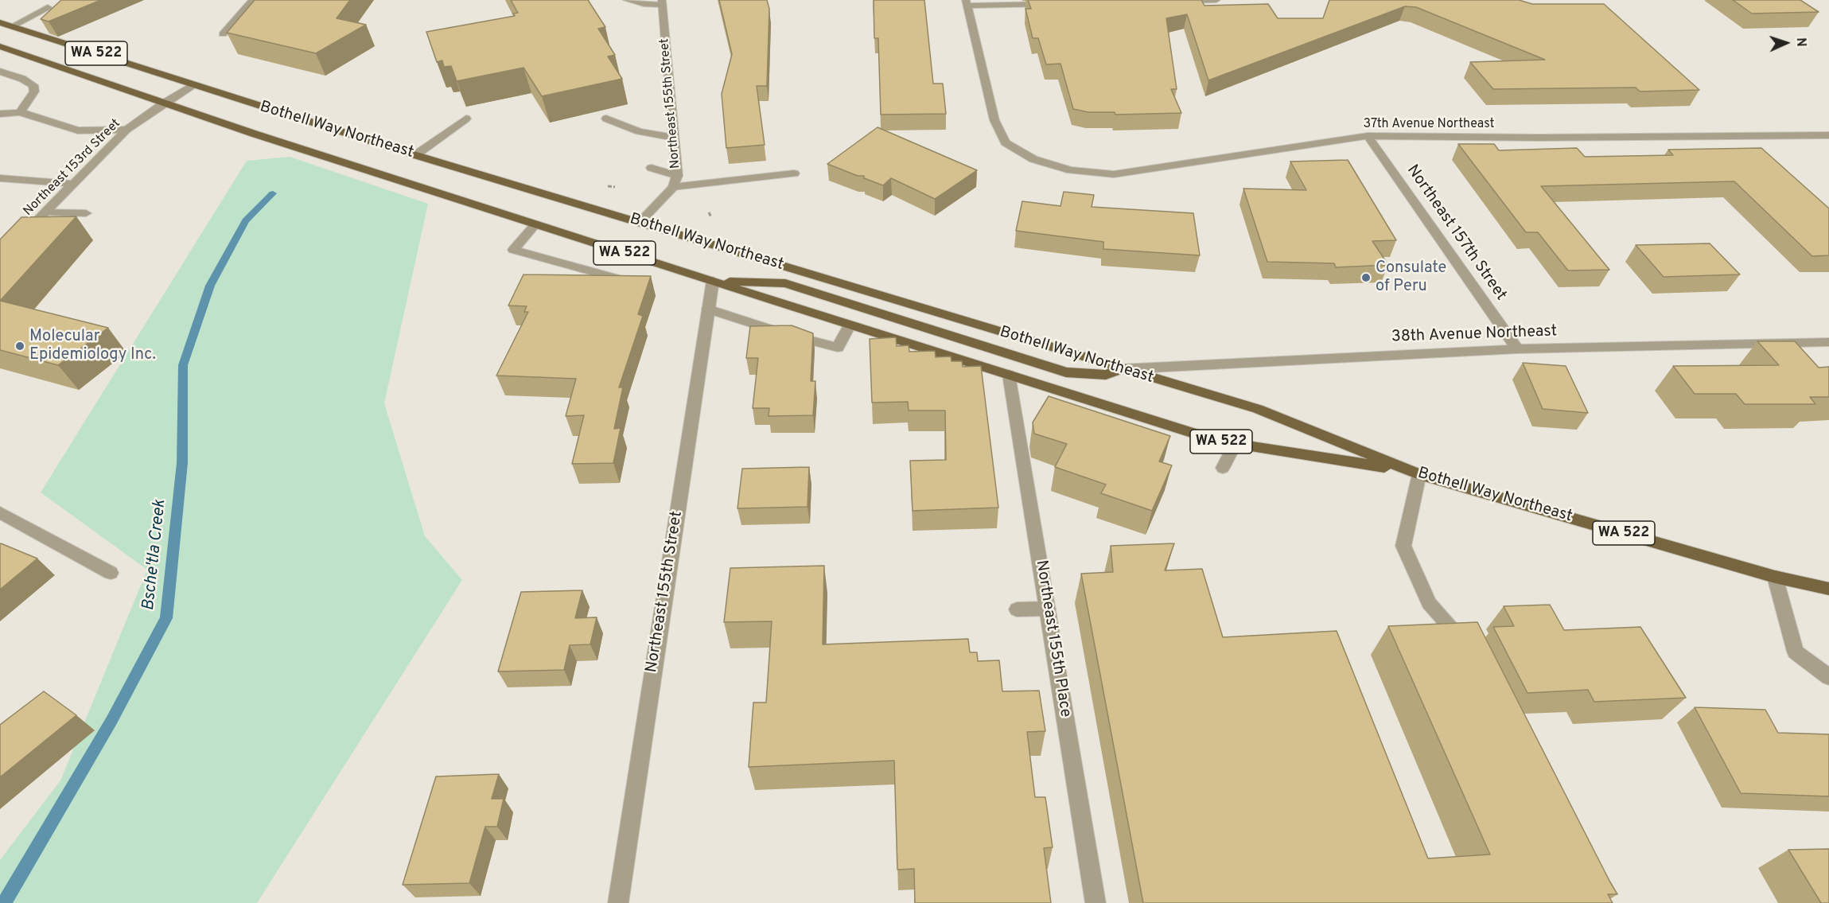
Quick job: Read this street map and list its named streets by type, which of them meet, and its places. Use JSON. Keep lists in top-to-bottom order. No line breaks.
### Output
{"streets":{"main road":["WA 522","Bothell Way Northeast"],"street":["Northeast 155th Street","37th Avenue Northeast","Northeast 153rd Street","Northeast 157th Street","38th Avenue Northeast","Northeast 155th Place"]},"crossings":[["Northeast 155th Street","Bothell Way Northeast"],["37th Avenue Northeast","Northeast 157th Street"],["Bothell Way Northeast","Northeast 153rd Street"],["Bothell Way Northeast","38th Avenue Northeast"],["Bothell Way Northeast","Northeast 155th Place"],["Northeast 157th Street","38th Avenue Northeast"]],"water":["Bsche'tla Creek"],"places":["Consulate of Peru","Molecular Epidemiology Inc."],"north":"right"}
